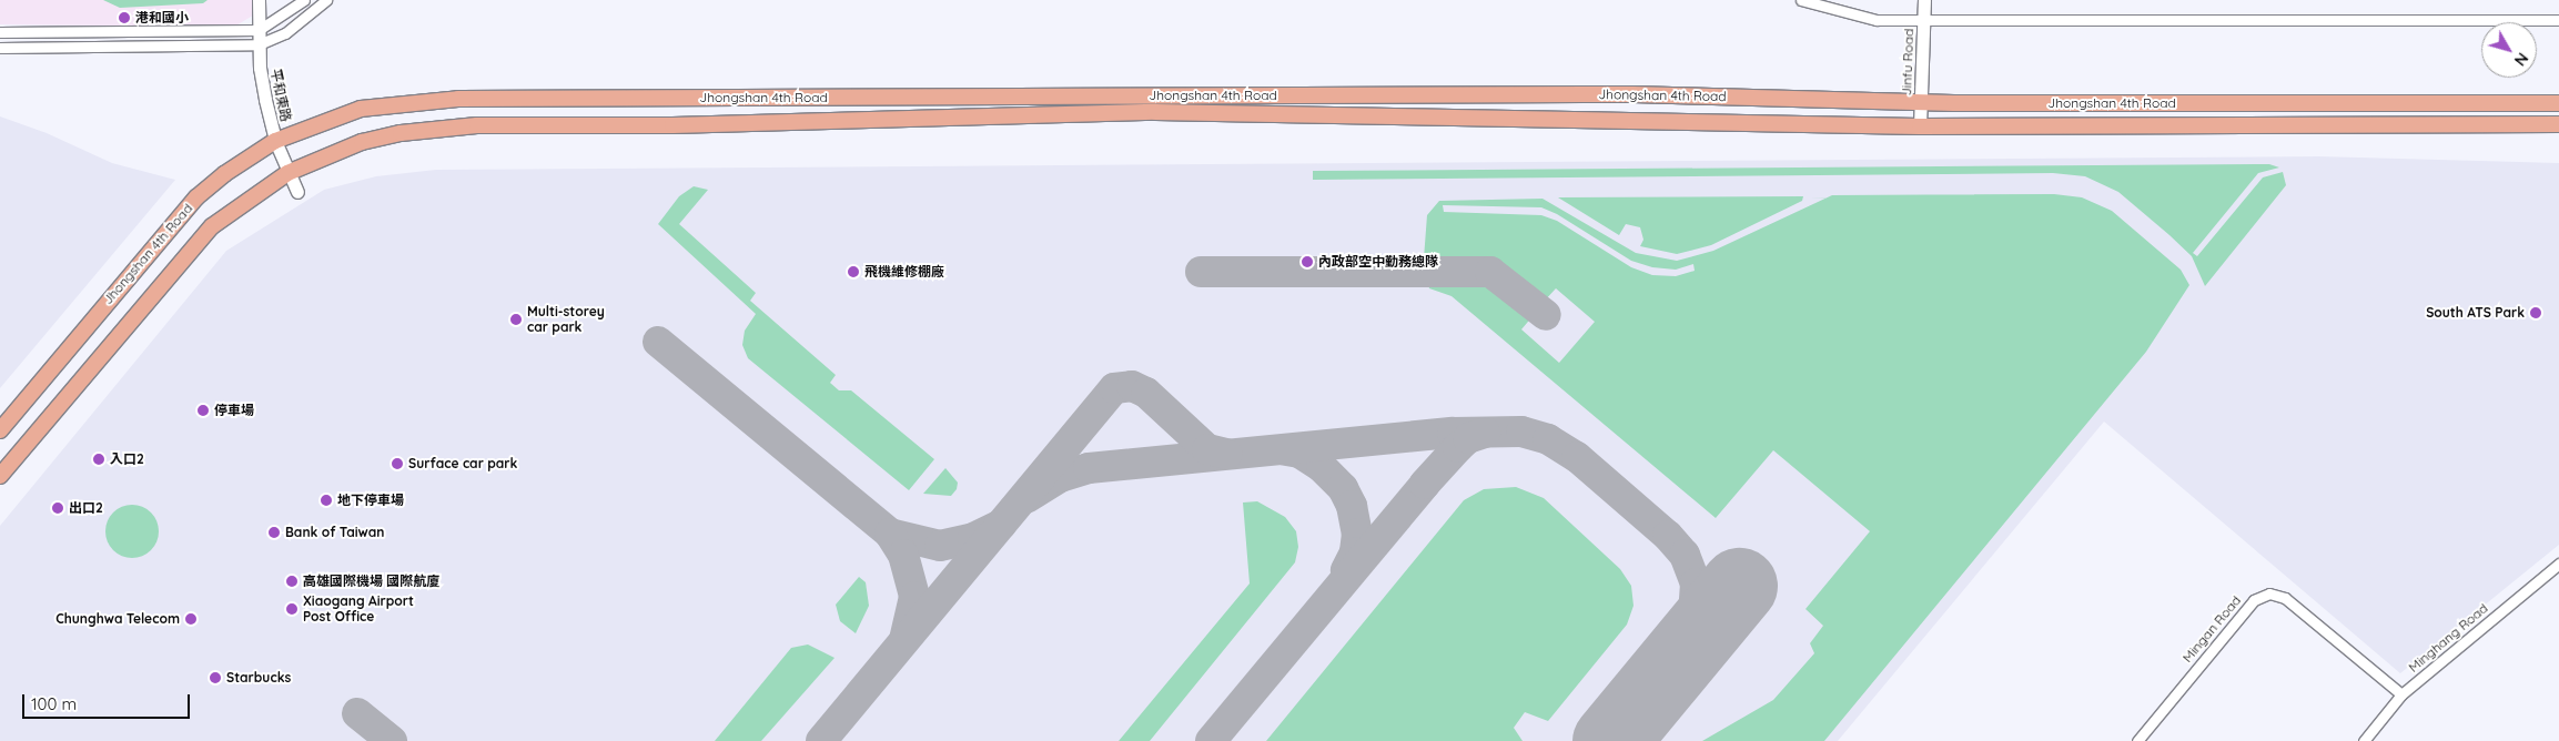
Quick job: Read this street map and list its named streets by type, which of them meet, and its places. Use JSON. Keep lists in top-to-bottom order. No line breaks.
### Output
{"streets":{"main road":["Jhongshan 4th Road"],"street":["Jinfu Road","平和東路","Mingan Road","Minghang Road"]},"crossings":[["Jinfu Road","Jhongshan 4th Road"],["平和東路","Jhongshan 4th Road"],["Mingan Road","Minghang Road"]],"places":["港和國小","內政部空中勤務總隊","飛機維修棚廠","South ATS Park","Multi-storey car park","停車場","入口2","Surface car park","地下停車場","出口2","Bank of Taiwan","高雄國際機場 國際航廈","Xiaogang Airport Post Office","Chunghwa Telecom","Starbucks"],"scale_bar":"100 m","north":"bottom right"}
